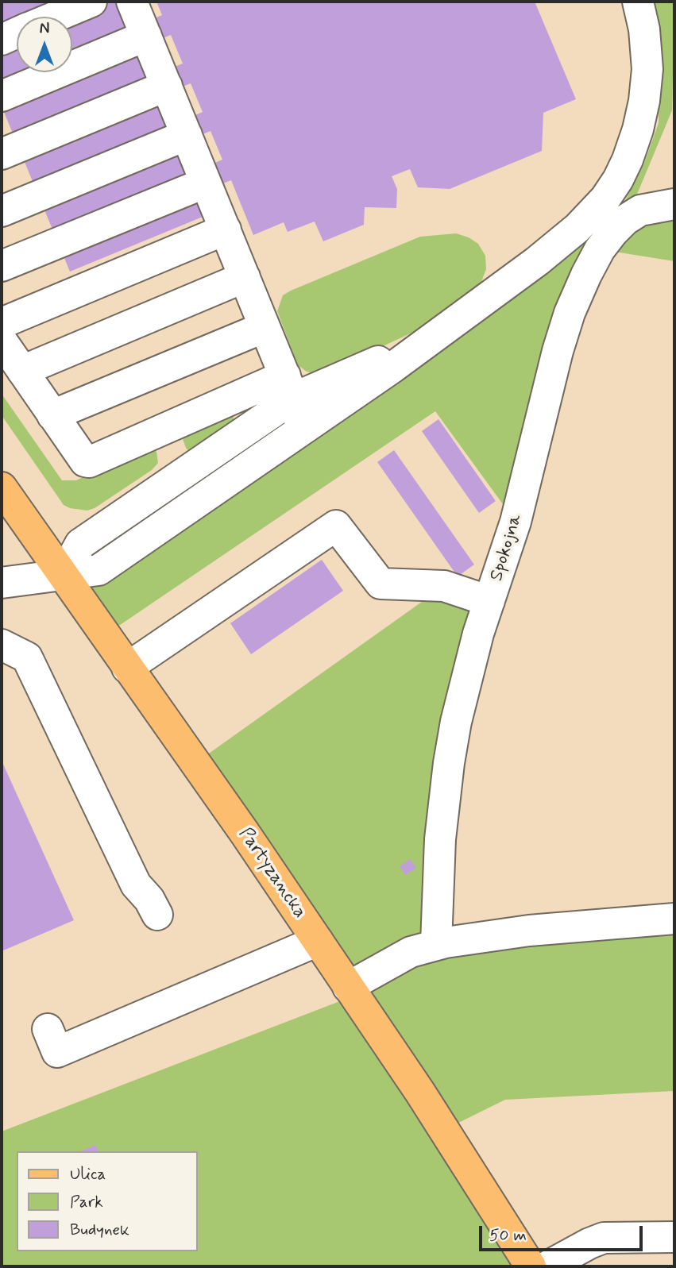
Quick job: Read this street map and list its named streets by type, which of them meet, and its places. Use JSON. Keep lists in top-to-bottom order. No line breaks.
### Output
{"streets":{"main road":["Partyzancka"],"street":["Spokojna"]},"legend":["Ulica","Park","Budynek"],"scale_bar":"50 m","north":"top"}
